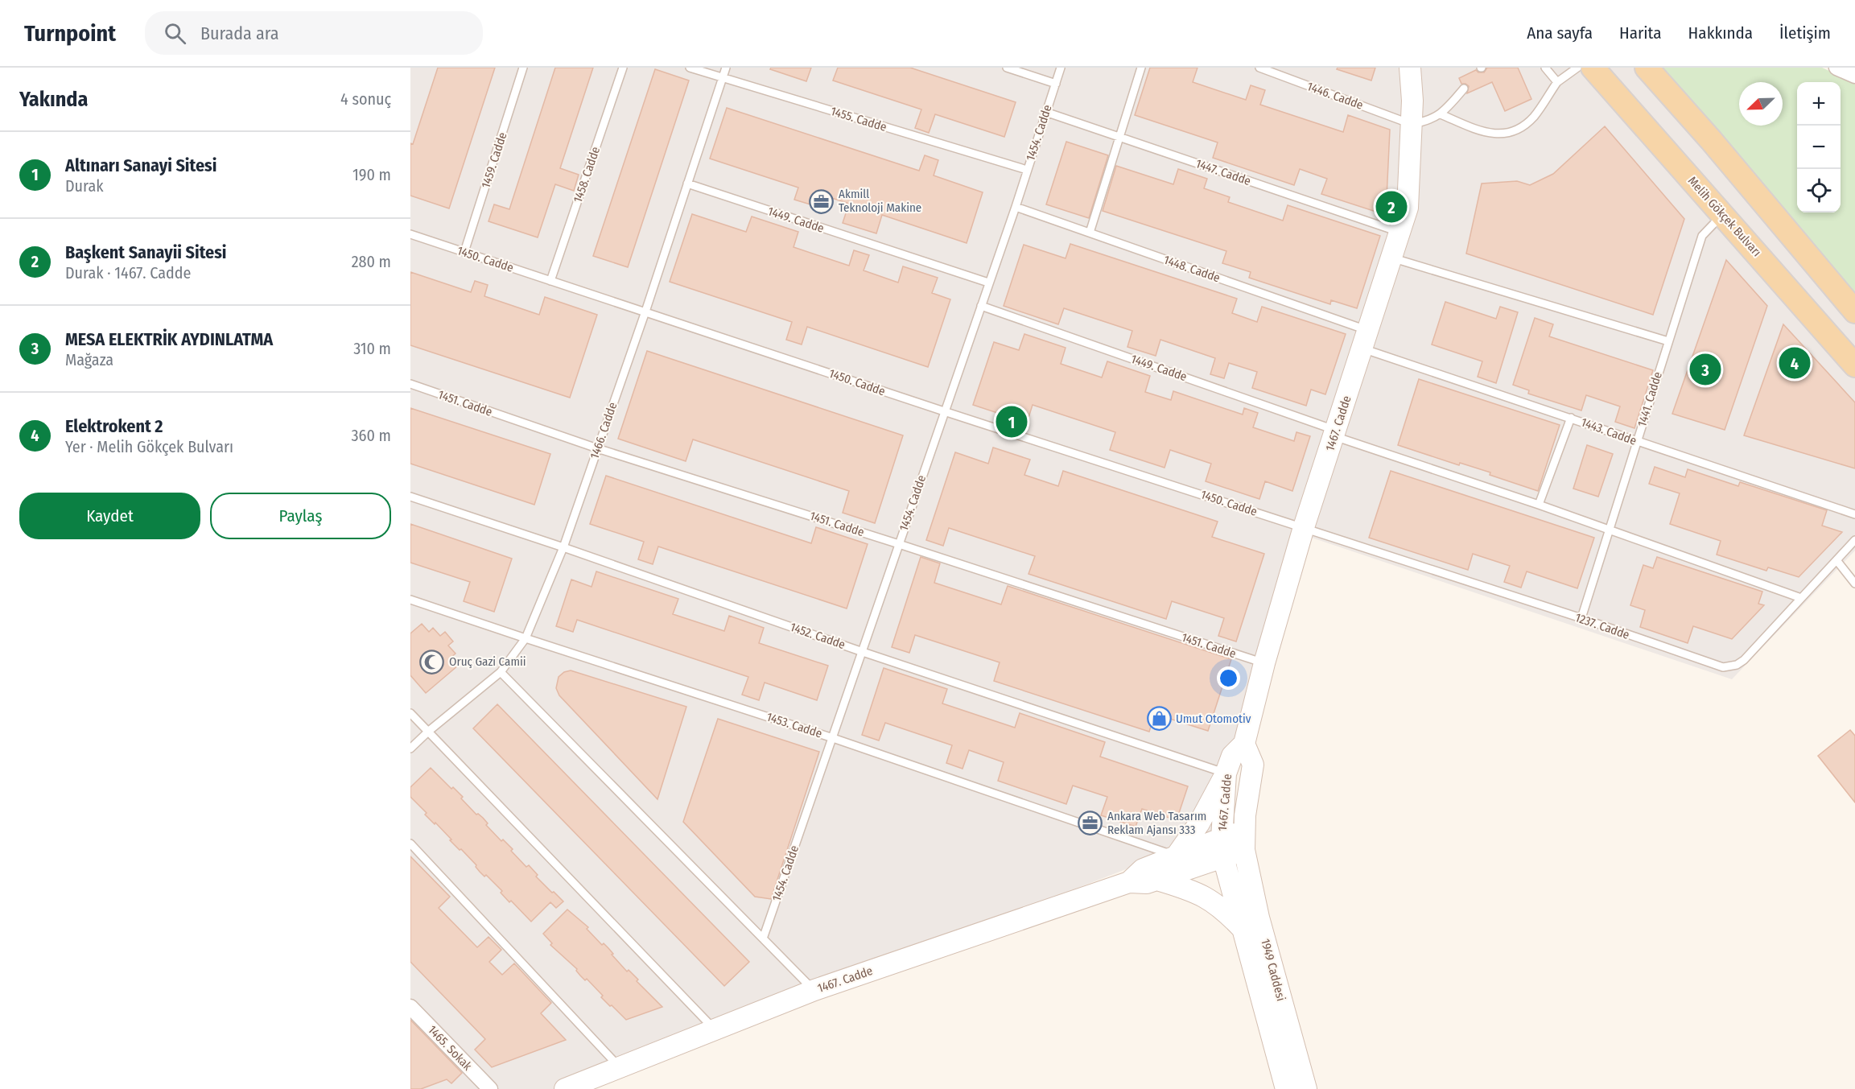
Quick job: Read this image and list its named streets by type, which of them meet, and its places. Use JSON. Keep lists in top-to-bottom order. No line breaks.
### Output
{"streets":{"main road":["Melih Gökçek Bulvarı"],"street":["1467. Cadde","1949 Caddesi","1465. Sokak"],"lane":["1446. Cadde","1455. Cadde","1454. Cadde","1459. Cadde","1447. Cadde","1458. Cadde","1449. Cadde","1450. Cadde","1448. Cadde","1441. Cadde","1451. Cadde","1466. Cadde","1443. Cadde","1237. Cadde","1452. Cadde","1453. Cadde"]},"crossings":[["1446. Cadde","1467. Cadde"],["1455. Cadde","1454. Cadde"],["1455. Cadde","1466. Cadde"],["1454. Cadde","1447. Cadde"],["1454. Cadde","1449. Cadde"],["1454. Cadde","1450. Cadde"],["1454. Cadde","1448. Cadde"],["1454. Cadde","1451. Cadde"],["1454. Cadde","1452. Cadde"],["1454. Cadde","1453. Cadde"],["1459. Cadde","1450. Cadde"],["1447. Cadde","1467. Cadde"],["1458. Cadde","1450. Cadde"],["Melih Gökçek Bulvarı","1441. Cadde"],["1449. Cadde","1441. Cadde"],["1449. Cadde","1467. Cadde"],["1449. Cadde","1466. Cadde"],["1449. Cadde","1237. Cadde"],["1450. Cadde","1467. Cadde"],["1450. Cadde","1466. Cadde"],["1450. Cadde","1237. Cadde"],["1448. Cadde","1467. Cadde"],["1448. Cadde","1443. Cadde"],["1441. Cadde","1443. Cadde"],["1441. Cadde","1237. Cadde"],["1451. Cadde","1467. Cadde"],["1451. Cadde","1466. Cadde"],["1467. Cadde","1443. Cadde"],["1467. Cadde","1237. Cadde"],["1467. Cadde","1452. Cadde"],["1467. Cadde","1453. Cadde"],["1467. Cadde","1949 Caddesi"],["1466. Cadde","1452. Cadde"],["1466. Cadde","1453. Cadde"]],"places":{"office":["Akmill Teknoloji Makine","Ankara Web Tasarım Reklam Ajansı 333"],"mosque":["Oruç Gazi Camii"],"shop":["Umut Otomotiv"]},"north":"bottom left","page":{"header":"Turnpoint","search":"Burada ara","nav":["Ana sayfa","Harita","Hakkında","İletişim"],"heading":["Yakında","4 sonuç"],"map_buttons":["+","−"],"list":[{"mark":"1","name":"Altınarı Sanayi Sitesi","note":"Durak","value":"190 m"},{"mark":"2","name":"Başkent Sanayii Sitesi","note":"Durak · 1467. Cadde","value":"280 m"},{"mark":"3","name":"MESA ELEKTRİK AYDINLATMA","note":"Mağaza","value":"310 m"},{"mark":"4","name":"Elektrokent 2","note":"Yer · Melih Gökçek Bulvarı","value":"360 m"}],"pins":["2","4","3","1"],"buttons":["Kaydet","Paylaş"]}}
